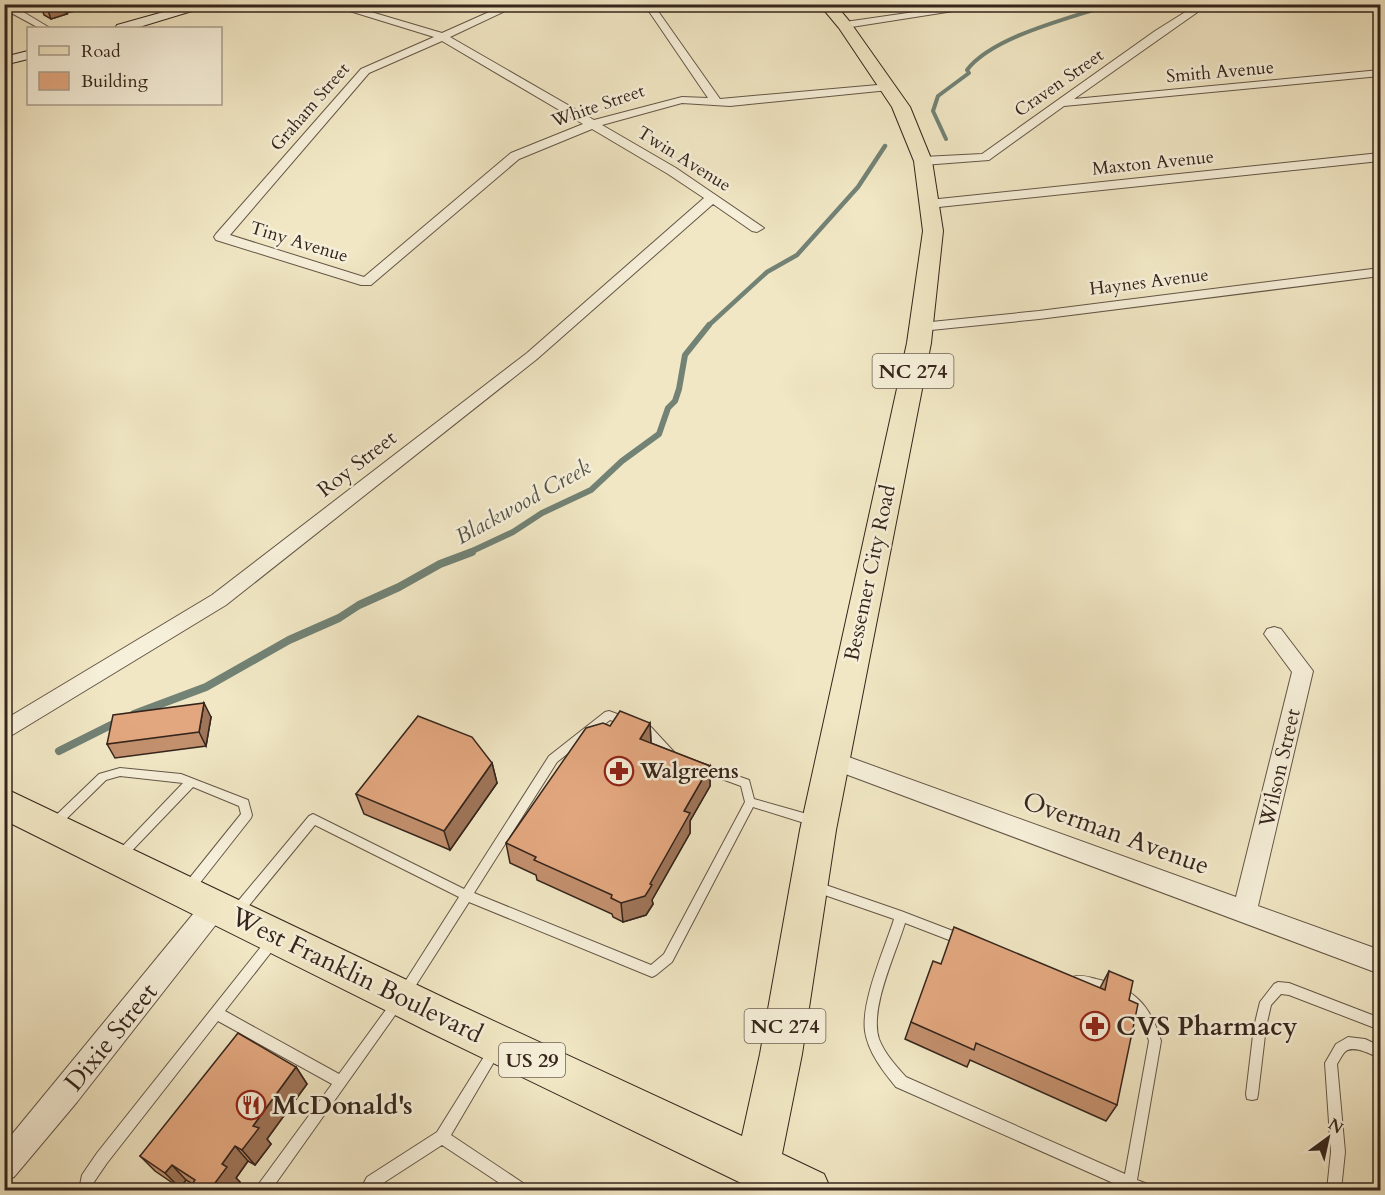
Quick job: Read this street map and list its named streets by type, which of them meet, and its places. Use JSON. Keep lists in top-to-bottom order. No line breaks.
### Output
{"streets":{"main road":["NC 274","Bessemer City Road","West Franklin Boulevard","US 29"],"street":["Smith Avenue","Craven Street","White Street","Graham Street","Twin Avenue","Maxton Avenue","Tiny Avenue","Haynes Avenue","Roy Street","Wilson Street","Overman Avenue","Dixie Street"]},"crossings":[["Smith Avenue","Craven Street"],["Craven Street","Bessemer City Road"],["White Street","Twin Avenue"],["White Street","Tiny Avenue"],["White Street","Bessemer City Road"],["Graham Street","Twin Avenue"],["Graham Street","Tiny Avenue"],["Twin Avenue","Roy Street"],["Maxton Avenue","Bessemer City Road"],["Haynes Avenue","Bessemer City Road"],["Bessemer City Road","Overman Avenue"],["Bessemer City Road","West Franklin Boulevard"],["Wilson Street","Overman Avenue"],["West Franklin Boulevard","Dixie Street"]],"water":["Blackwood Creek"],"places":{"pharmacy":["Walgreens","CVS Pharmacy"],"restaurant":["McDonald's"]},"legend":["Road","Building"],"north":"top right"}
